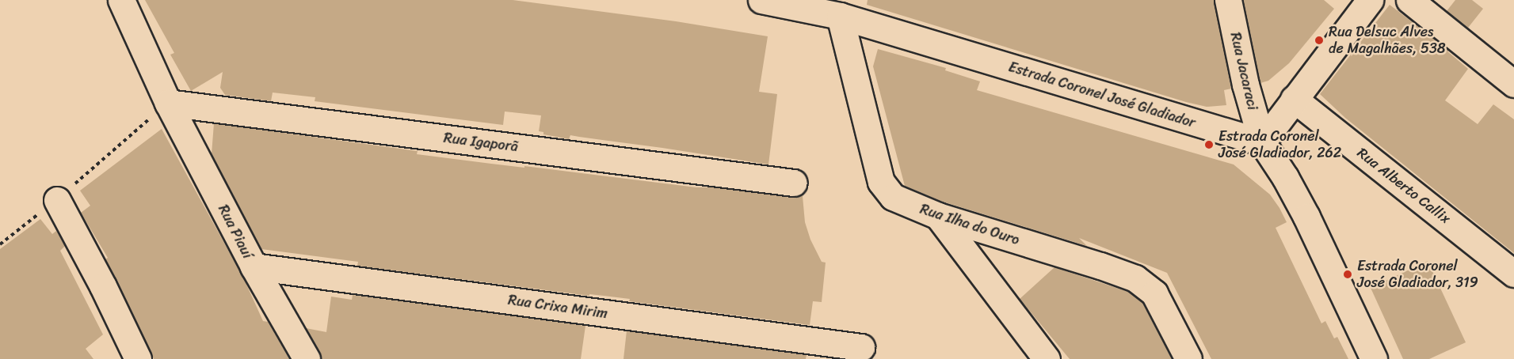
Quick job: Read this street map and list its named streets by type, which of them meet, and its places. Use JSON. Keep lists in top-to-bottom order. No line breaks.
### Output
{"streets":{"street":["Rua Jacaraci","Estrada Coronel José Gladiador","Rua Igaporã","Rua Alberto Callix","Rua Ilha do Ouro","Rua Piauí","Rua Crixa Mirim"]},"crossings":[["Rua Jacaraci","Estrada Coronel José Gladiador"],["Estrada Coronel José Gladiador","Rua Ilha do Ouro"],["Rua Igaporã","Rua Piauí"],["Rua Piauí","Rua Crixa Mirim"]],"places":["Rua Delsuc Alves de Magalhães, 538","Estrada Coronel José Gladiador, 262","Estrada Coronel José Gladiador, 319"]}
